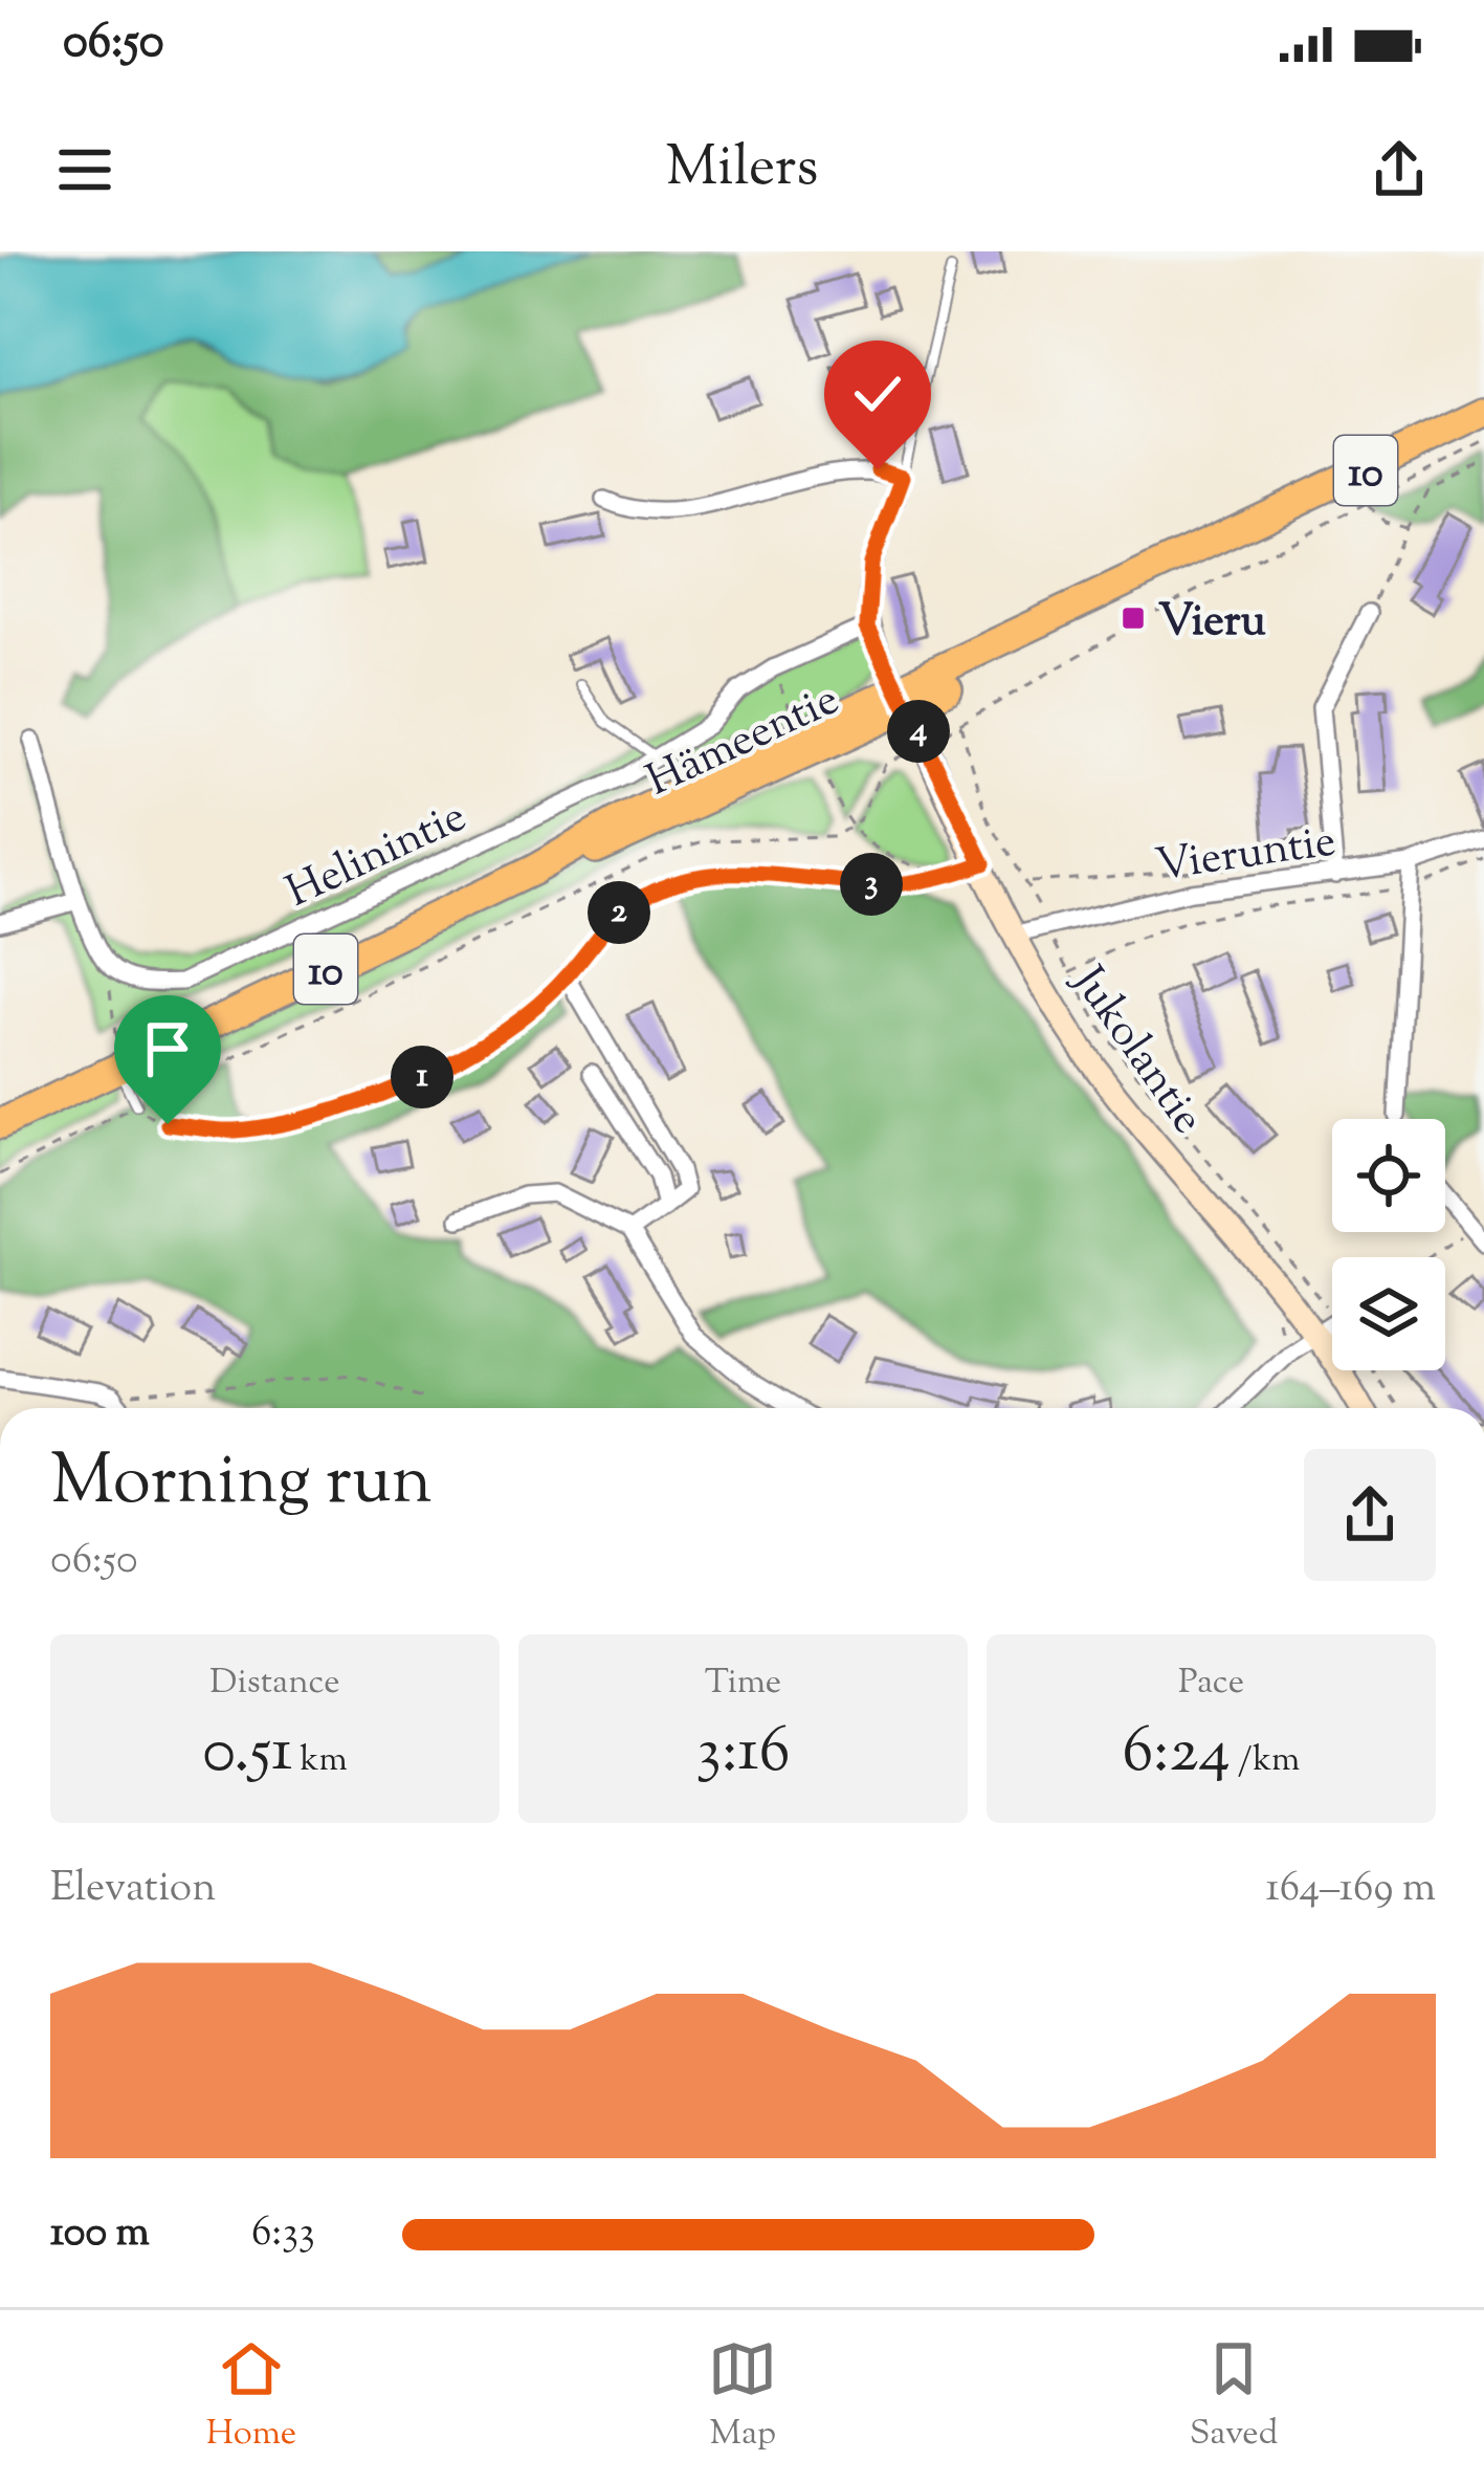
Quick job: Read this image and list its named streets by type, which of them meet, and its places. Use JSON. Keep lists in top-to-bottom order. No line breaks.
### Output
{"streets":{"highway":["10","Hämeentie"],"street":["Vieruntie","Helinintie","Jukolantie"]},"crossings":[["Hämeentie","Jukolantie"],["Vieruntie","Jukolantie"]],"places":{"transit":["Vieru"]},"page":{"status":"06:50","header":"Milers","pins":["4","3","2","1"],"heading":["Morning run","06:50"],"stats":[["Distance","0.51 km"],["Time","3:16"],["Pace","6:24 /km"]],"chart":["Elevation","164–169 m"],"list":[{"name":"100 m","note":"6:33"}],"tabs":["Home","Map","Saved"]}}
